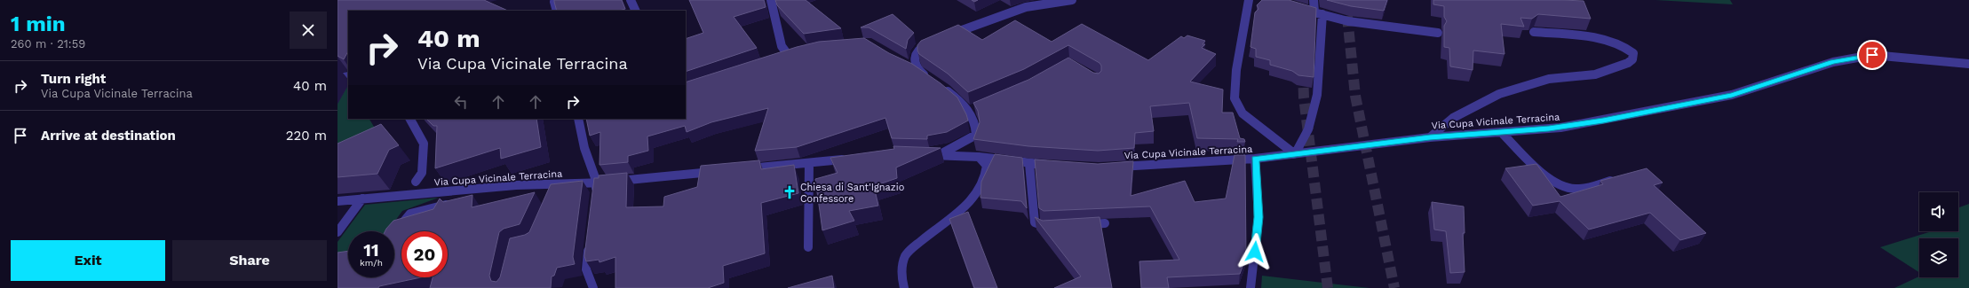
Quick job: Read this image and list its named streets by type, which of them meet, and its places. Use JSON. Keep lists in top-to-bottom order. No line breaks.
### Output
{"streets":{"street":["Via Cupa Vicinale Terracina"]},"places":{"church":["Chiesa di Sant'Ignazio Confessore"]},"page":{"heading":["1 min","260 m · 21:59"],"turn":["40 m","Via Cupa Vicinale Terracina"],"list":[{"name":"Turn right","note":"Via Cupa Vicinale Terracina","value":"40 m"},{"name":"Arrive at destination","value":"220 m"}],"speed":"11 km/h","limit":"20","buttons":["Exit","Share"]}}
